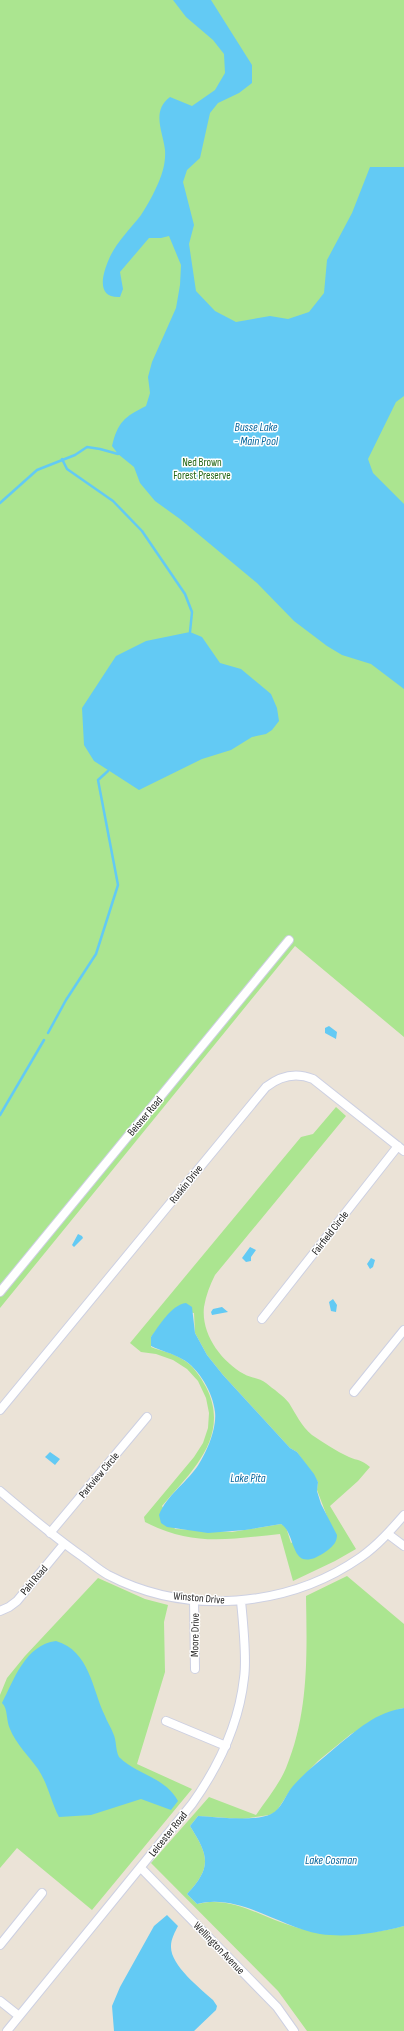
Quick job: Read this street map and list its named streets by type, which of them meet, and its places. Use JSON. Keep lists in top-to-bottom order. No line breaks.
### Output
{"streets":{"street":["Beisner Road","Ruskin Drive","Fairfield Circle","Parkview Circle","Pahl Road","Winston Drive","Moore Drive","Leicester Road","Wellington Avenue"]},"crossings":[["Ruskin Drive","Fairfield Circle"],["Parkview Circle","Winston Drive"],["Pahl Road","Winston Drive"],["Winston Drive","Moore Drive"],["Winston Drive","Leicester Road"],["Leicester Road","Wellington Avenue"]],"water":["Busse Lake - Main Pool","Lake Pita","Lake Cosman"],"parks":["Ned Brown Forest Preserve"]}
